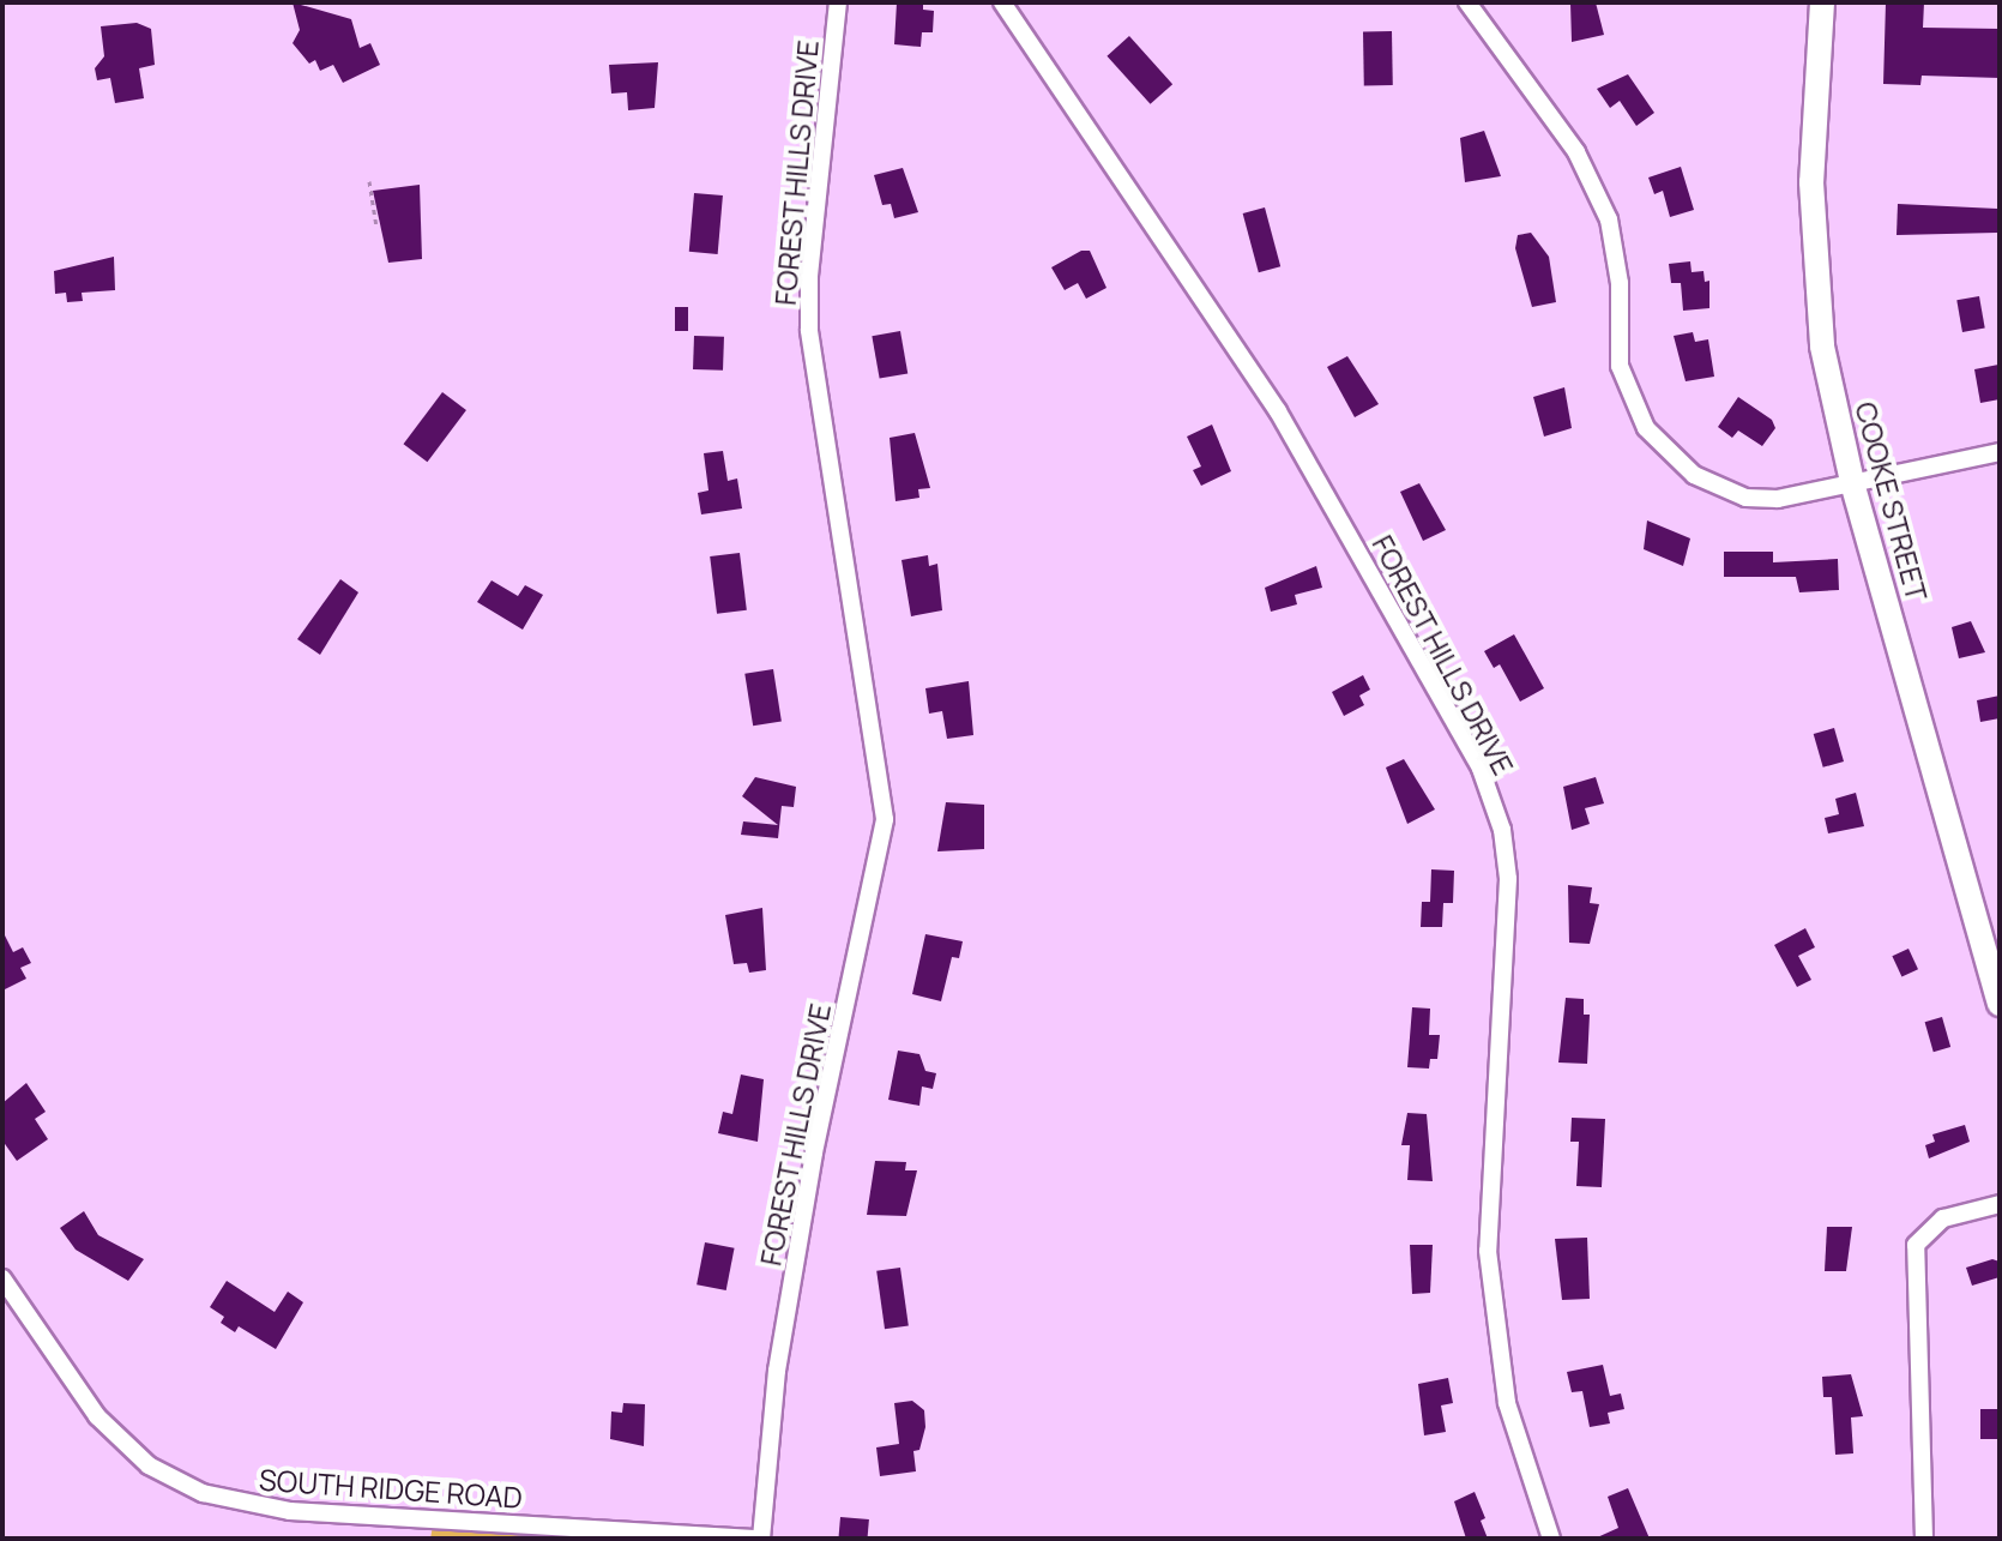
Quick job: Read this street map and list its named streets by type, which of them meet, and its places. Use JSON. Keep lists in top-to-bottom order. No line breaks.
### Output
{"streets":{"main road":["COOKE STREET"],"street":["FOREST HILLS DRIVE","SOUTH RIDGE ROAD"]},"crossings":[["FOREST HILLS DRIVE","SOUTH RIDGE ROAD"]]}
